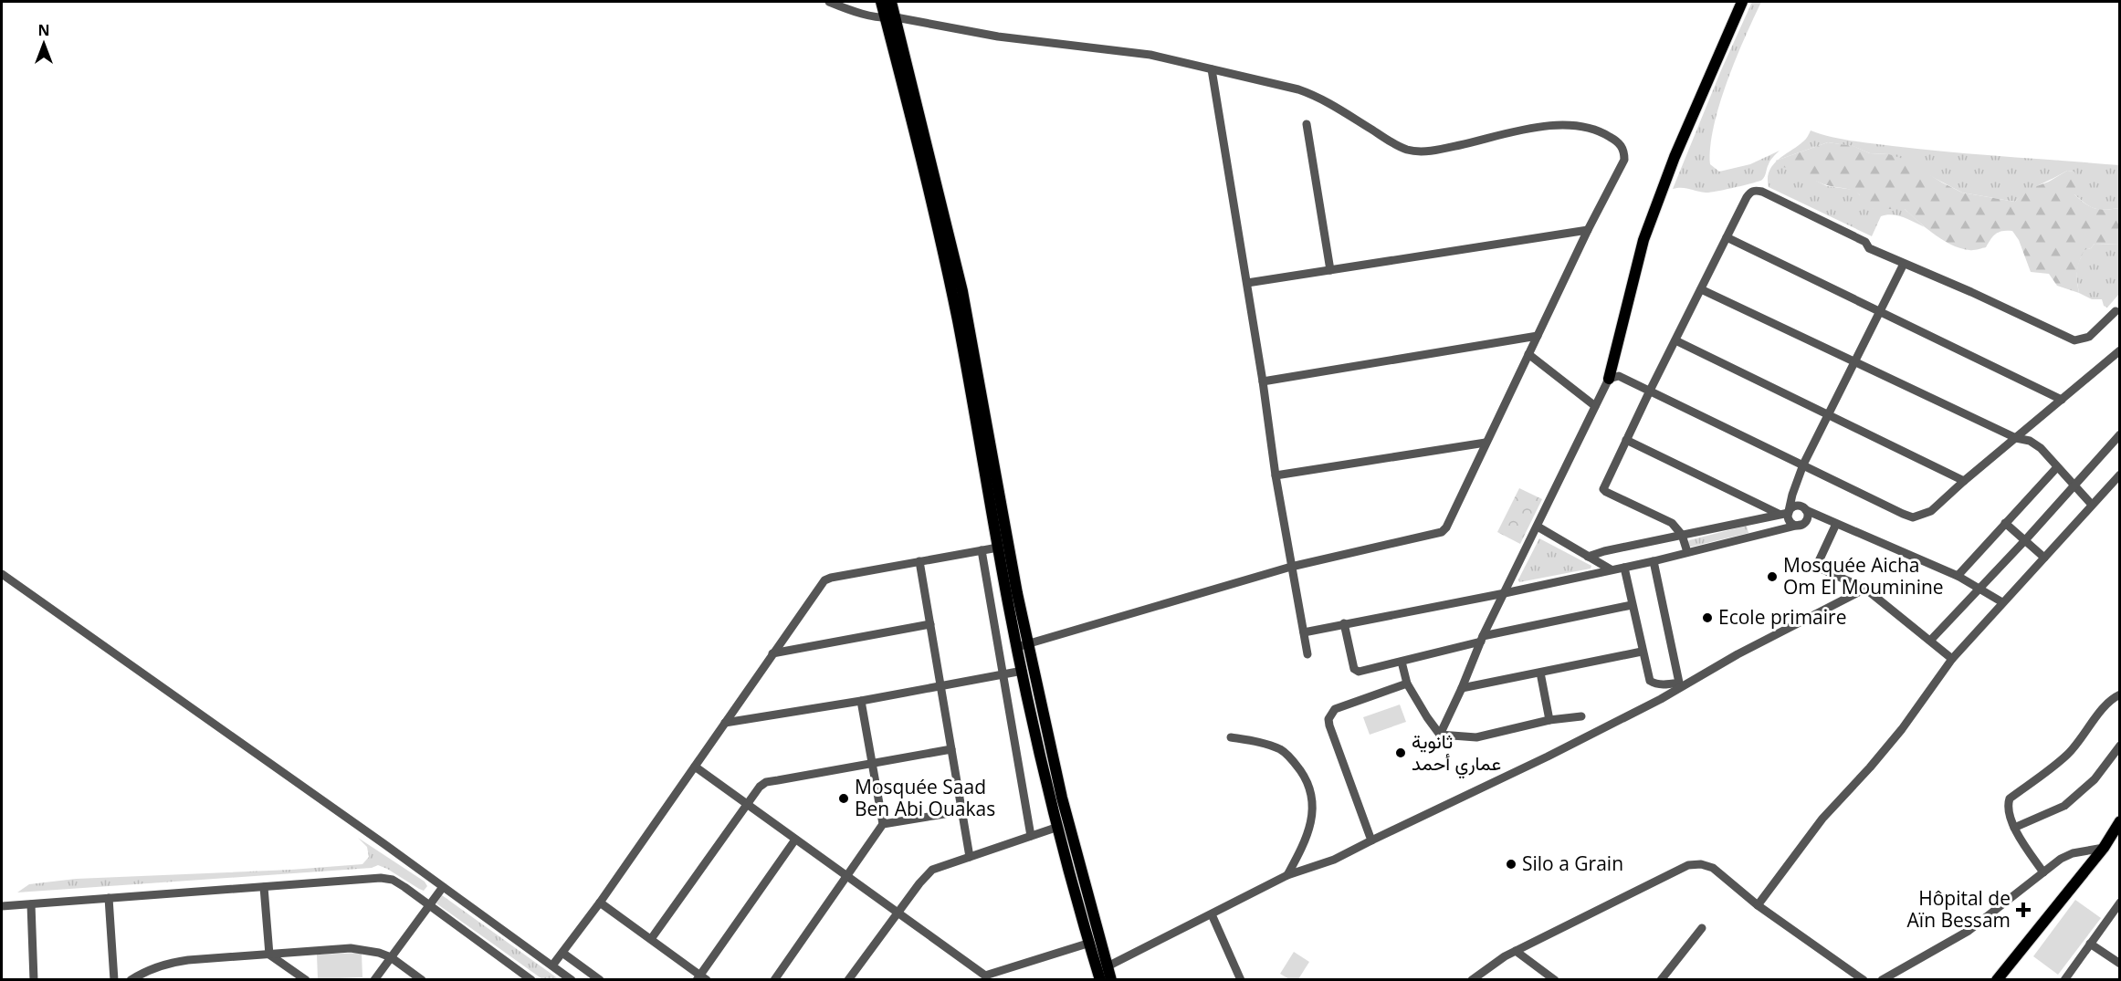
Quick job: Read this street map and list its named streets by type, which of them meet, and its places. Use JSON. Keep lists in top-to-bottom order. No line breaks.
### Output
{"places":{"other":["Mosquée Aicha Om El Mouminine","Ecole primaire","ثانوية عماري أحمد","Mosquée Saad Ben Abi Ouakas","Silo a Grain"],"health":["Hôpital de Aïn Bessam"]},"north":"top"}
